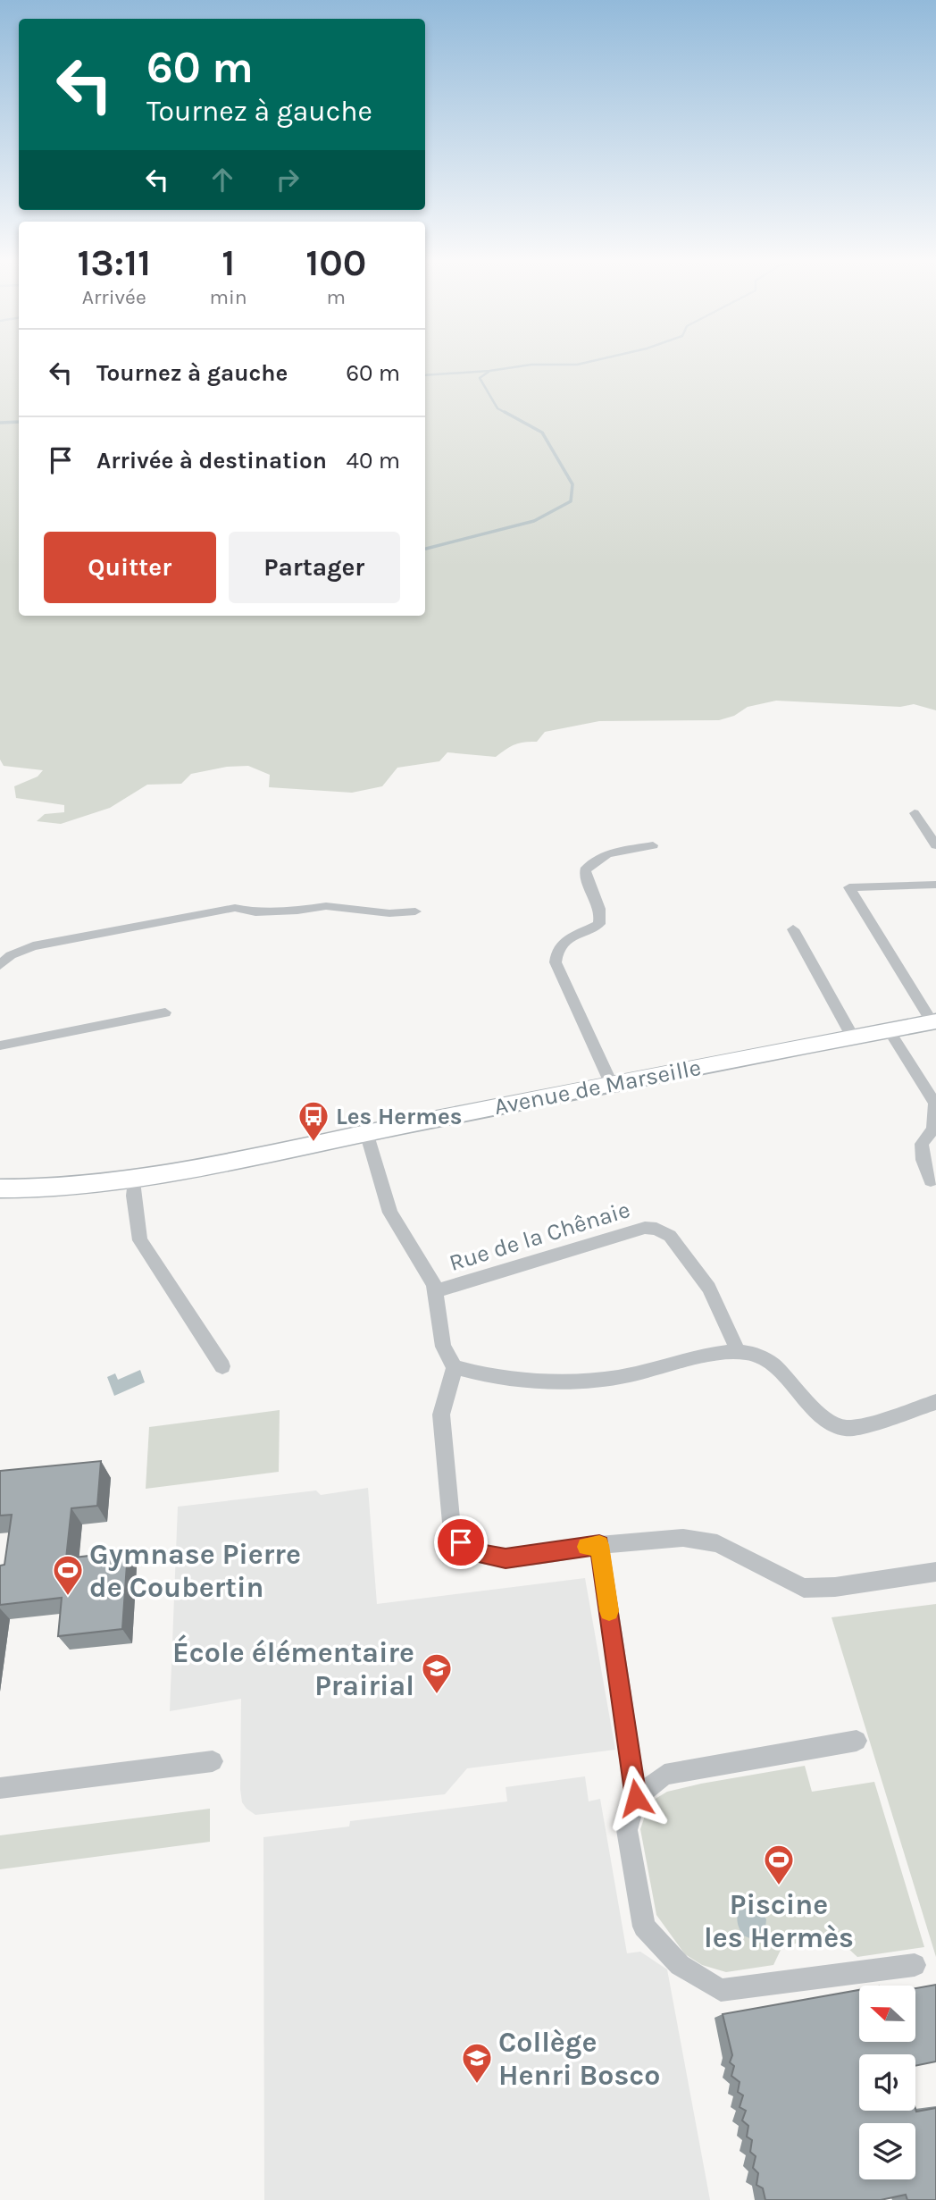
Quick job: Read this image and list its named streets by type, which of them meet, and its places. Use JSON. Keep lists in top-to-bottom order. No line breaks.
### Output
{"streets":{"street":["Avenue de Marseille","Rue de la Chênaie"]},"places":{"bus stop":["Les Hermes"],"sports":["Gymnase Pierre de Coubertin","Piscine les Hermès"],"school or university":["École élémentaire Prairial","Collège Henri Bosco"]},"north":"left","page":{"turn":["60 m","Tournez à gauche"],"eta":["13:11","Arrivée","1","min","100","m"],"list":[{"name":"Tournez à gauche","value":"60 m"},{"name":"Arrivée à destination","value":"40 m"}],"buttons":["Quitter","Partager"]}}
